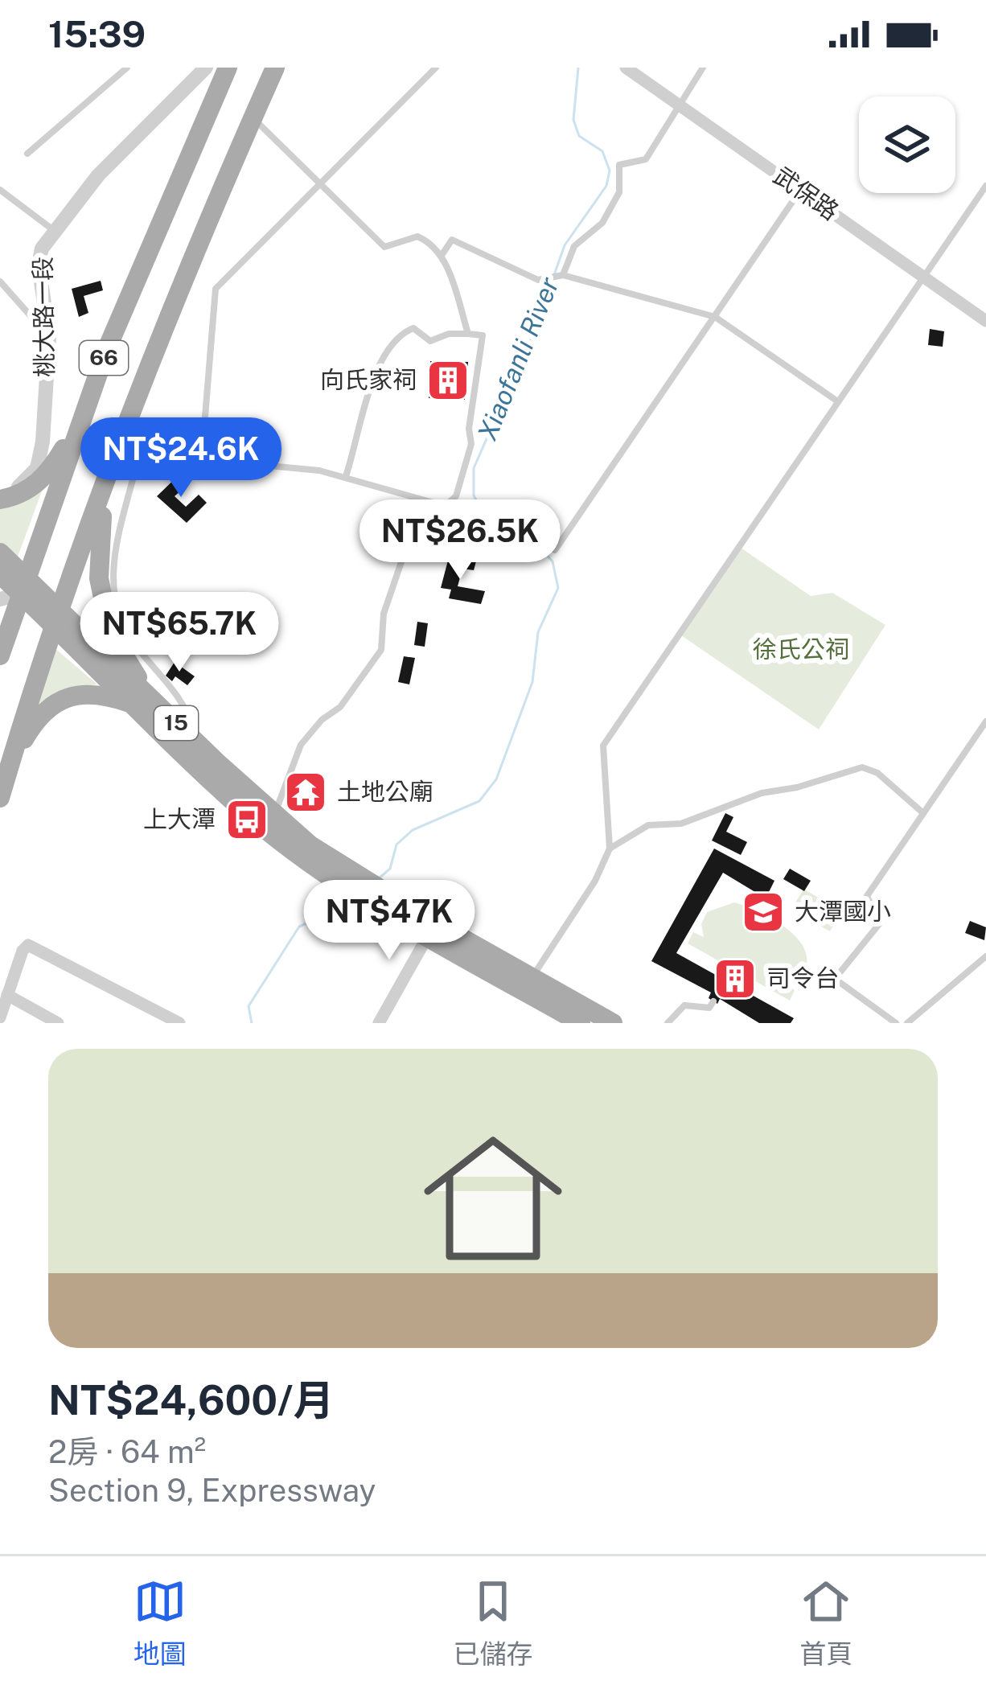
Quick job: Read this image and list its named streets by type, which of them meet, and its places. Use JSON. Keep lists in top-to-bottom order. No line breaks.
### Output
{"streets":{"main road":["66","15"],"street":["武保路","桃大路一段"]},"crossings":[["66","15"]],"water":["Xiaofanli River"],"parks":["徐氏公祠"],"places":{"building":["向氏家祠","司令台"],"temple":["土地公廟"],"bus stop":["上大潭"],"school or university":["大潭國小"]},"page":{"status":"15:39","price":["NT$24.6K","NT$26.5K","NT$65.7K","NT$47K"],"list":[{"name":"NT$24,600/月","note":"2房 · 64 m² · Section 9, Expressway"}],"tabs":["地圖","已儲存","首頁"]}}
